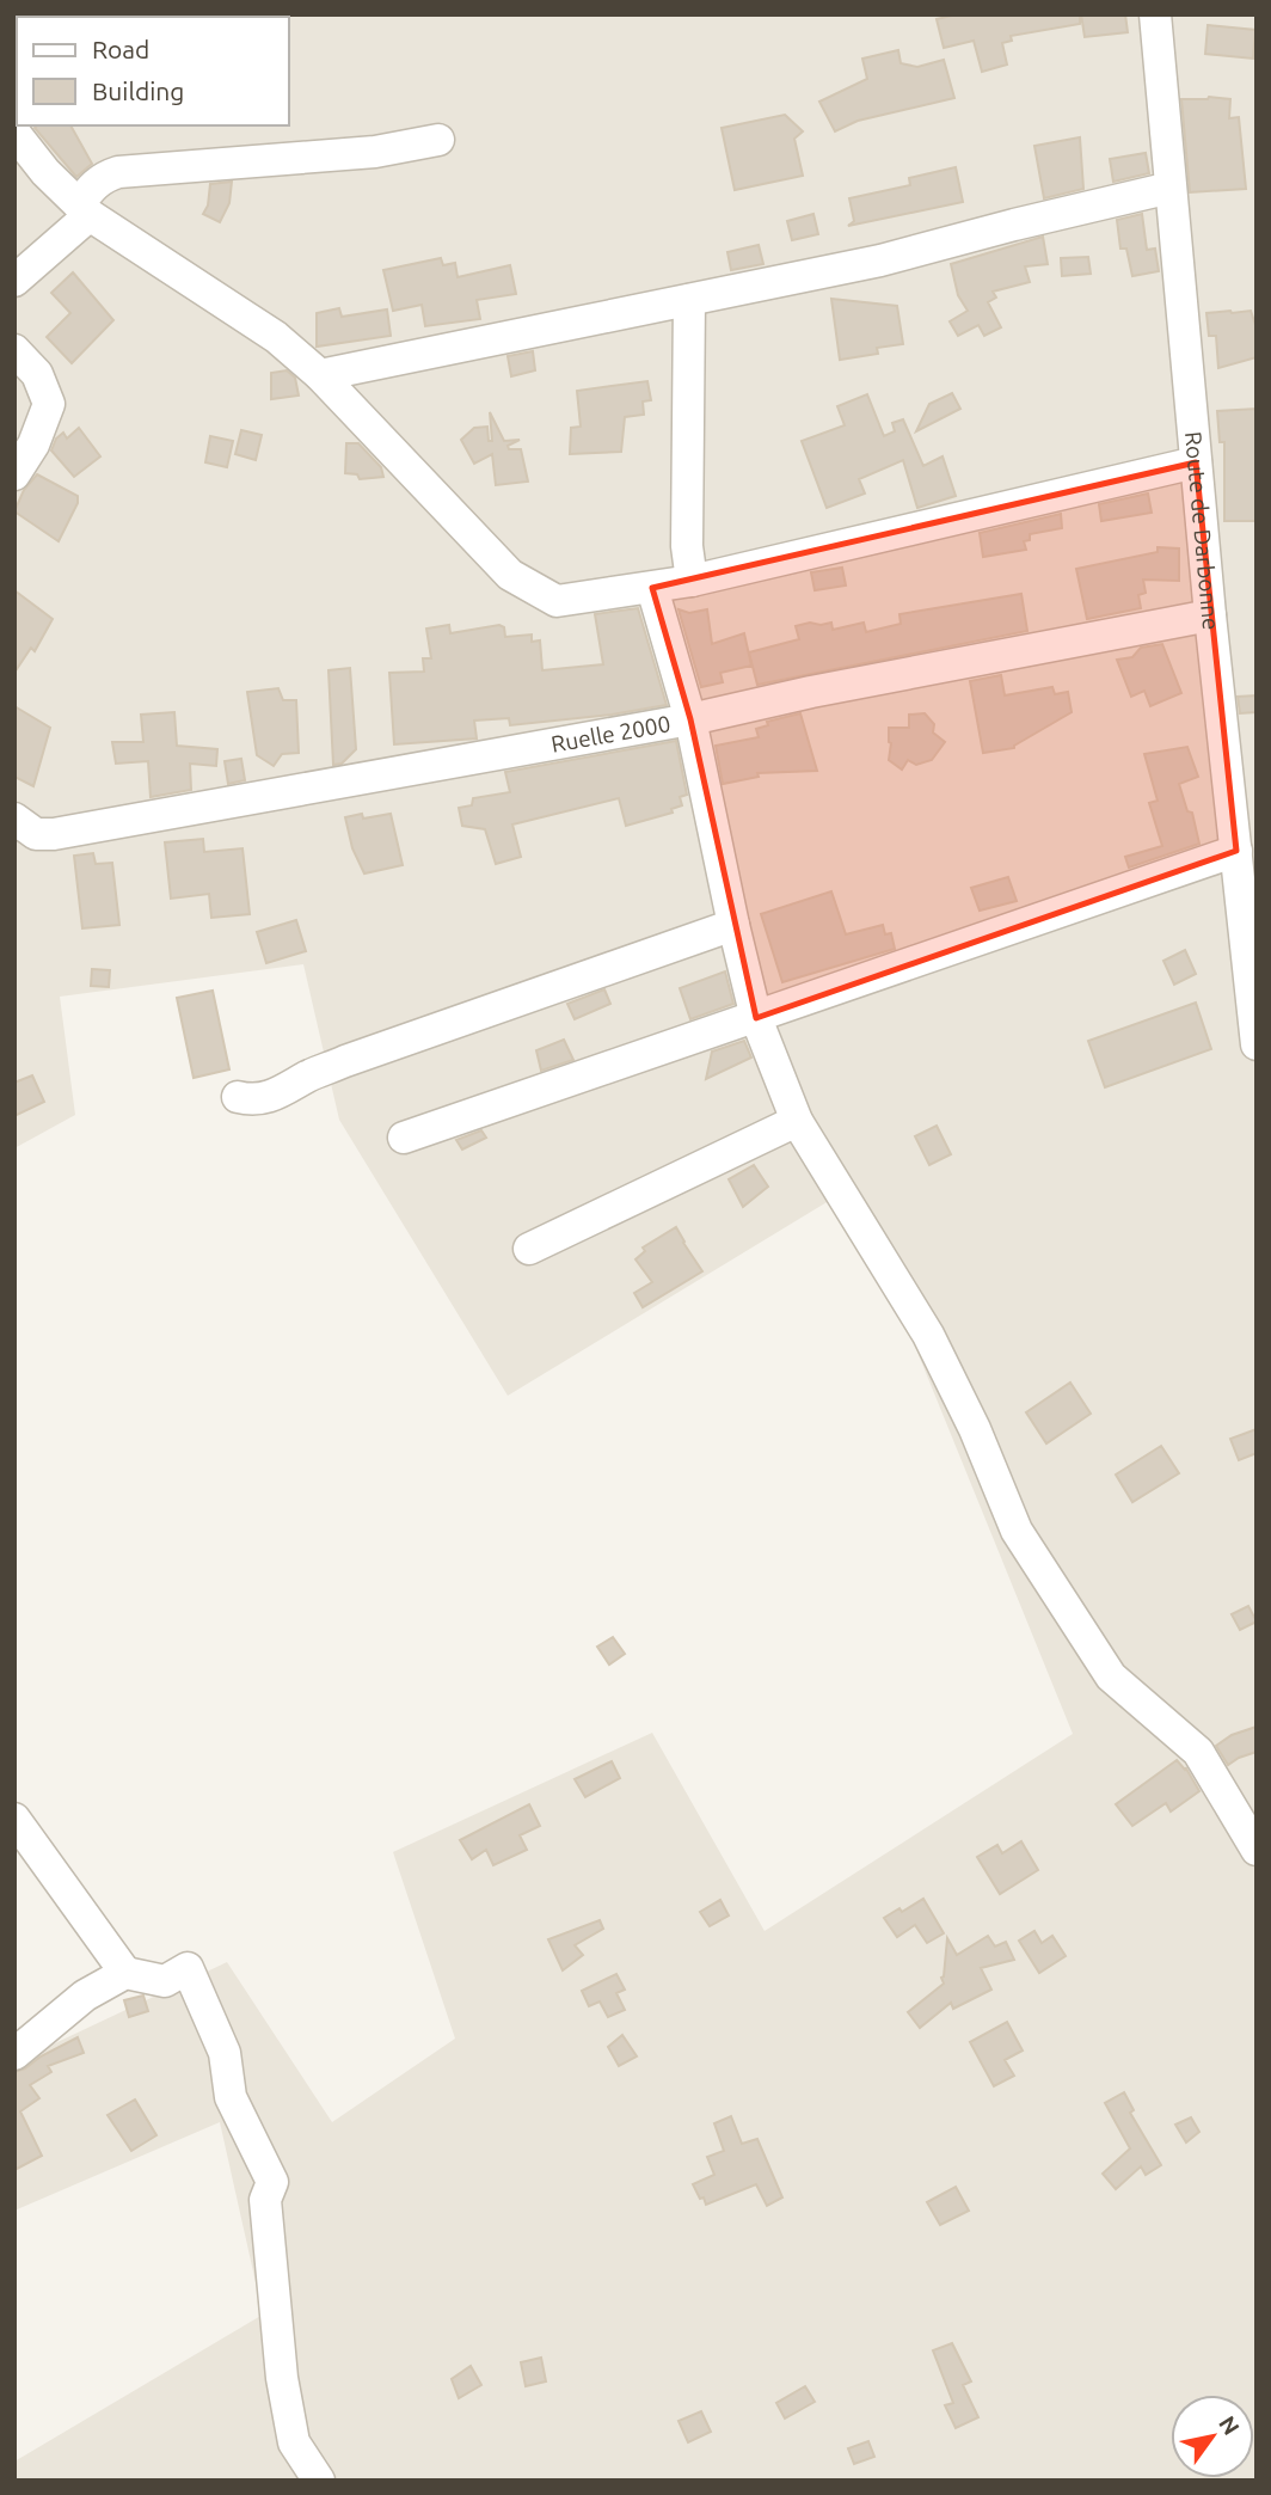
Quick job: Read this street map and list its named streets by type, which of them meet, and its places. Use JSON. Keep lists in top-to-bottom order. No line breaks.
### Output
{"streets":{"street":["Route de Darbonne","Ruelle 2000"]},"crossings":[["Route de Darbonne","Ruelle 2000"]],"legend":["Road","Building"],"north":"top right"}
